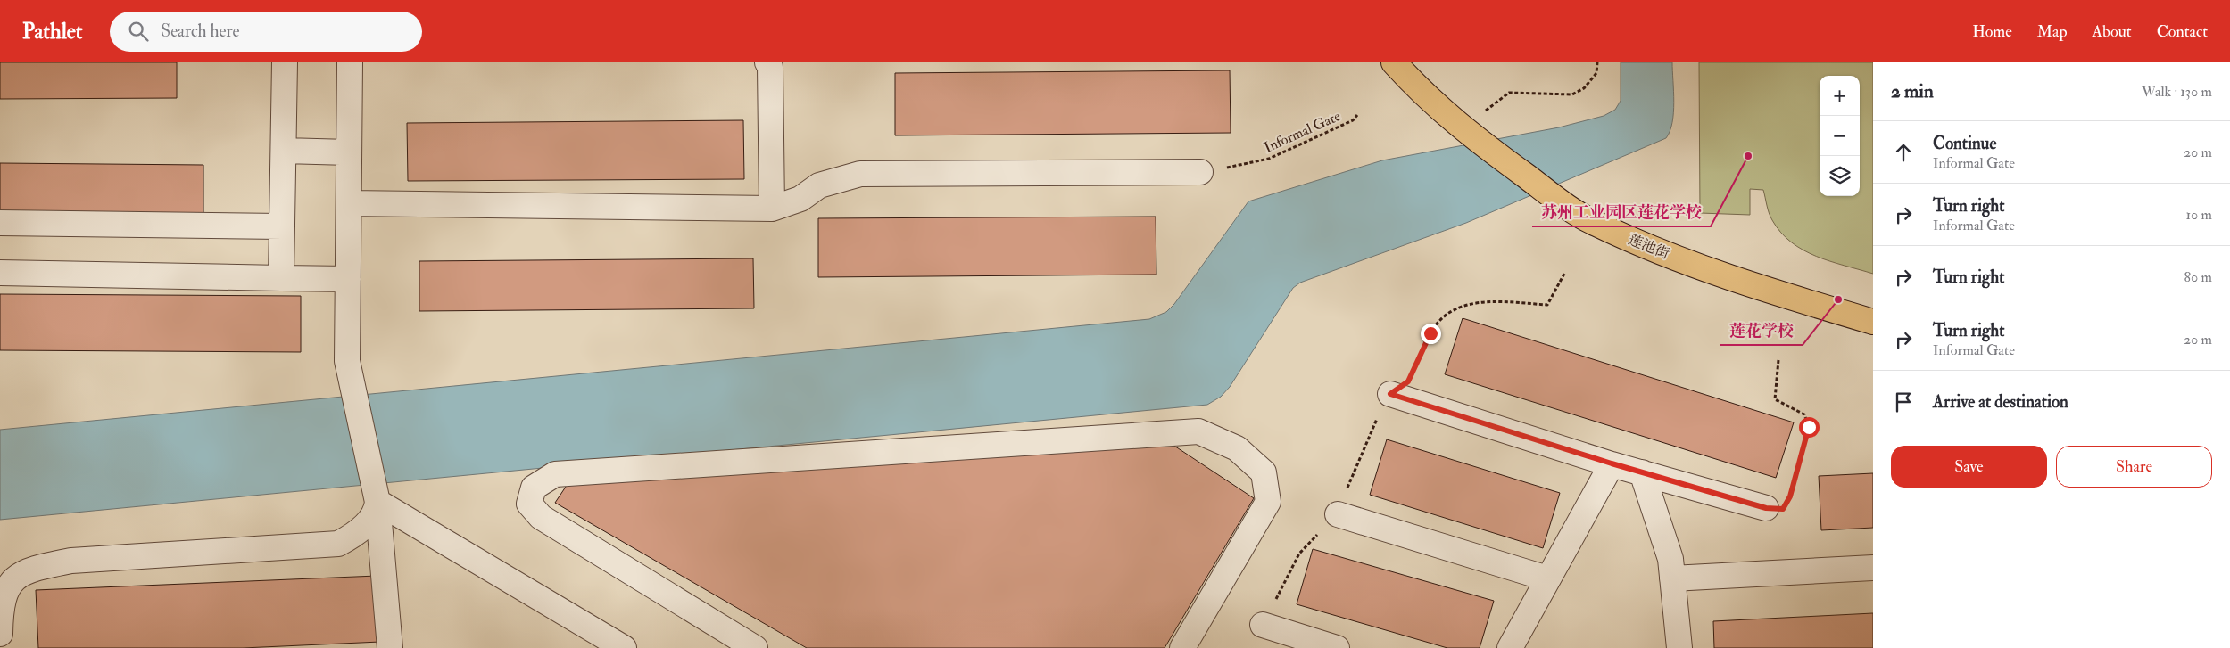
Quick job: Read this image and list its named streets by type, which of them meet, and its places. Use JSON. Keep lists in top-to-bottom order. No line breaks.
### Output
{"streets":{"main road":["莲池街"],"path":["Informal Gate"]},"places":["苏州工业园区莲花学校","莲花学校"],"page":{"header":"Pathlet","search":"Search here","nav":["Home","Map","About","Contact"],"heading":["2 min","Walk · 130 m"],"map_buttons":["+","−"],"list":[["Continue","Informal Gate","20 m"],["Turn right","Informal Gate","10 m"],["Turn right","80 m"],["Turn right","Informal Gate","20 m"],"Arrive at destination"],"buttons":["Save","Share"]}}
